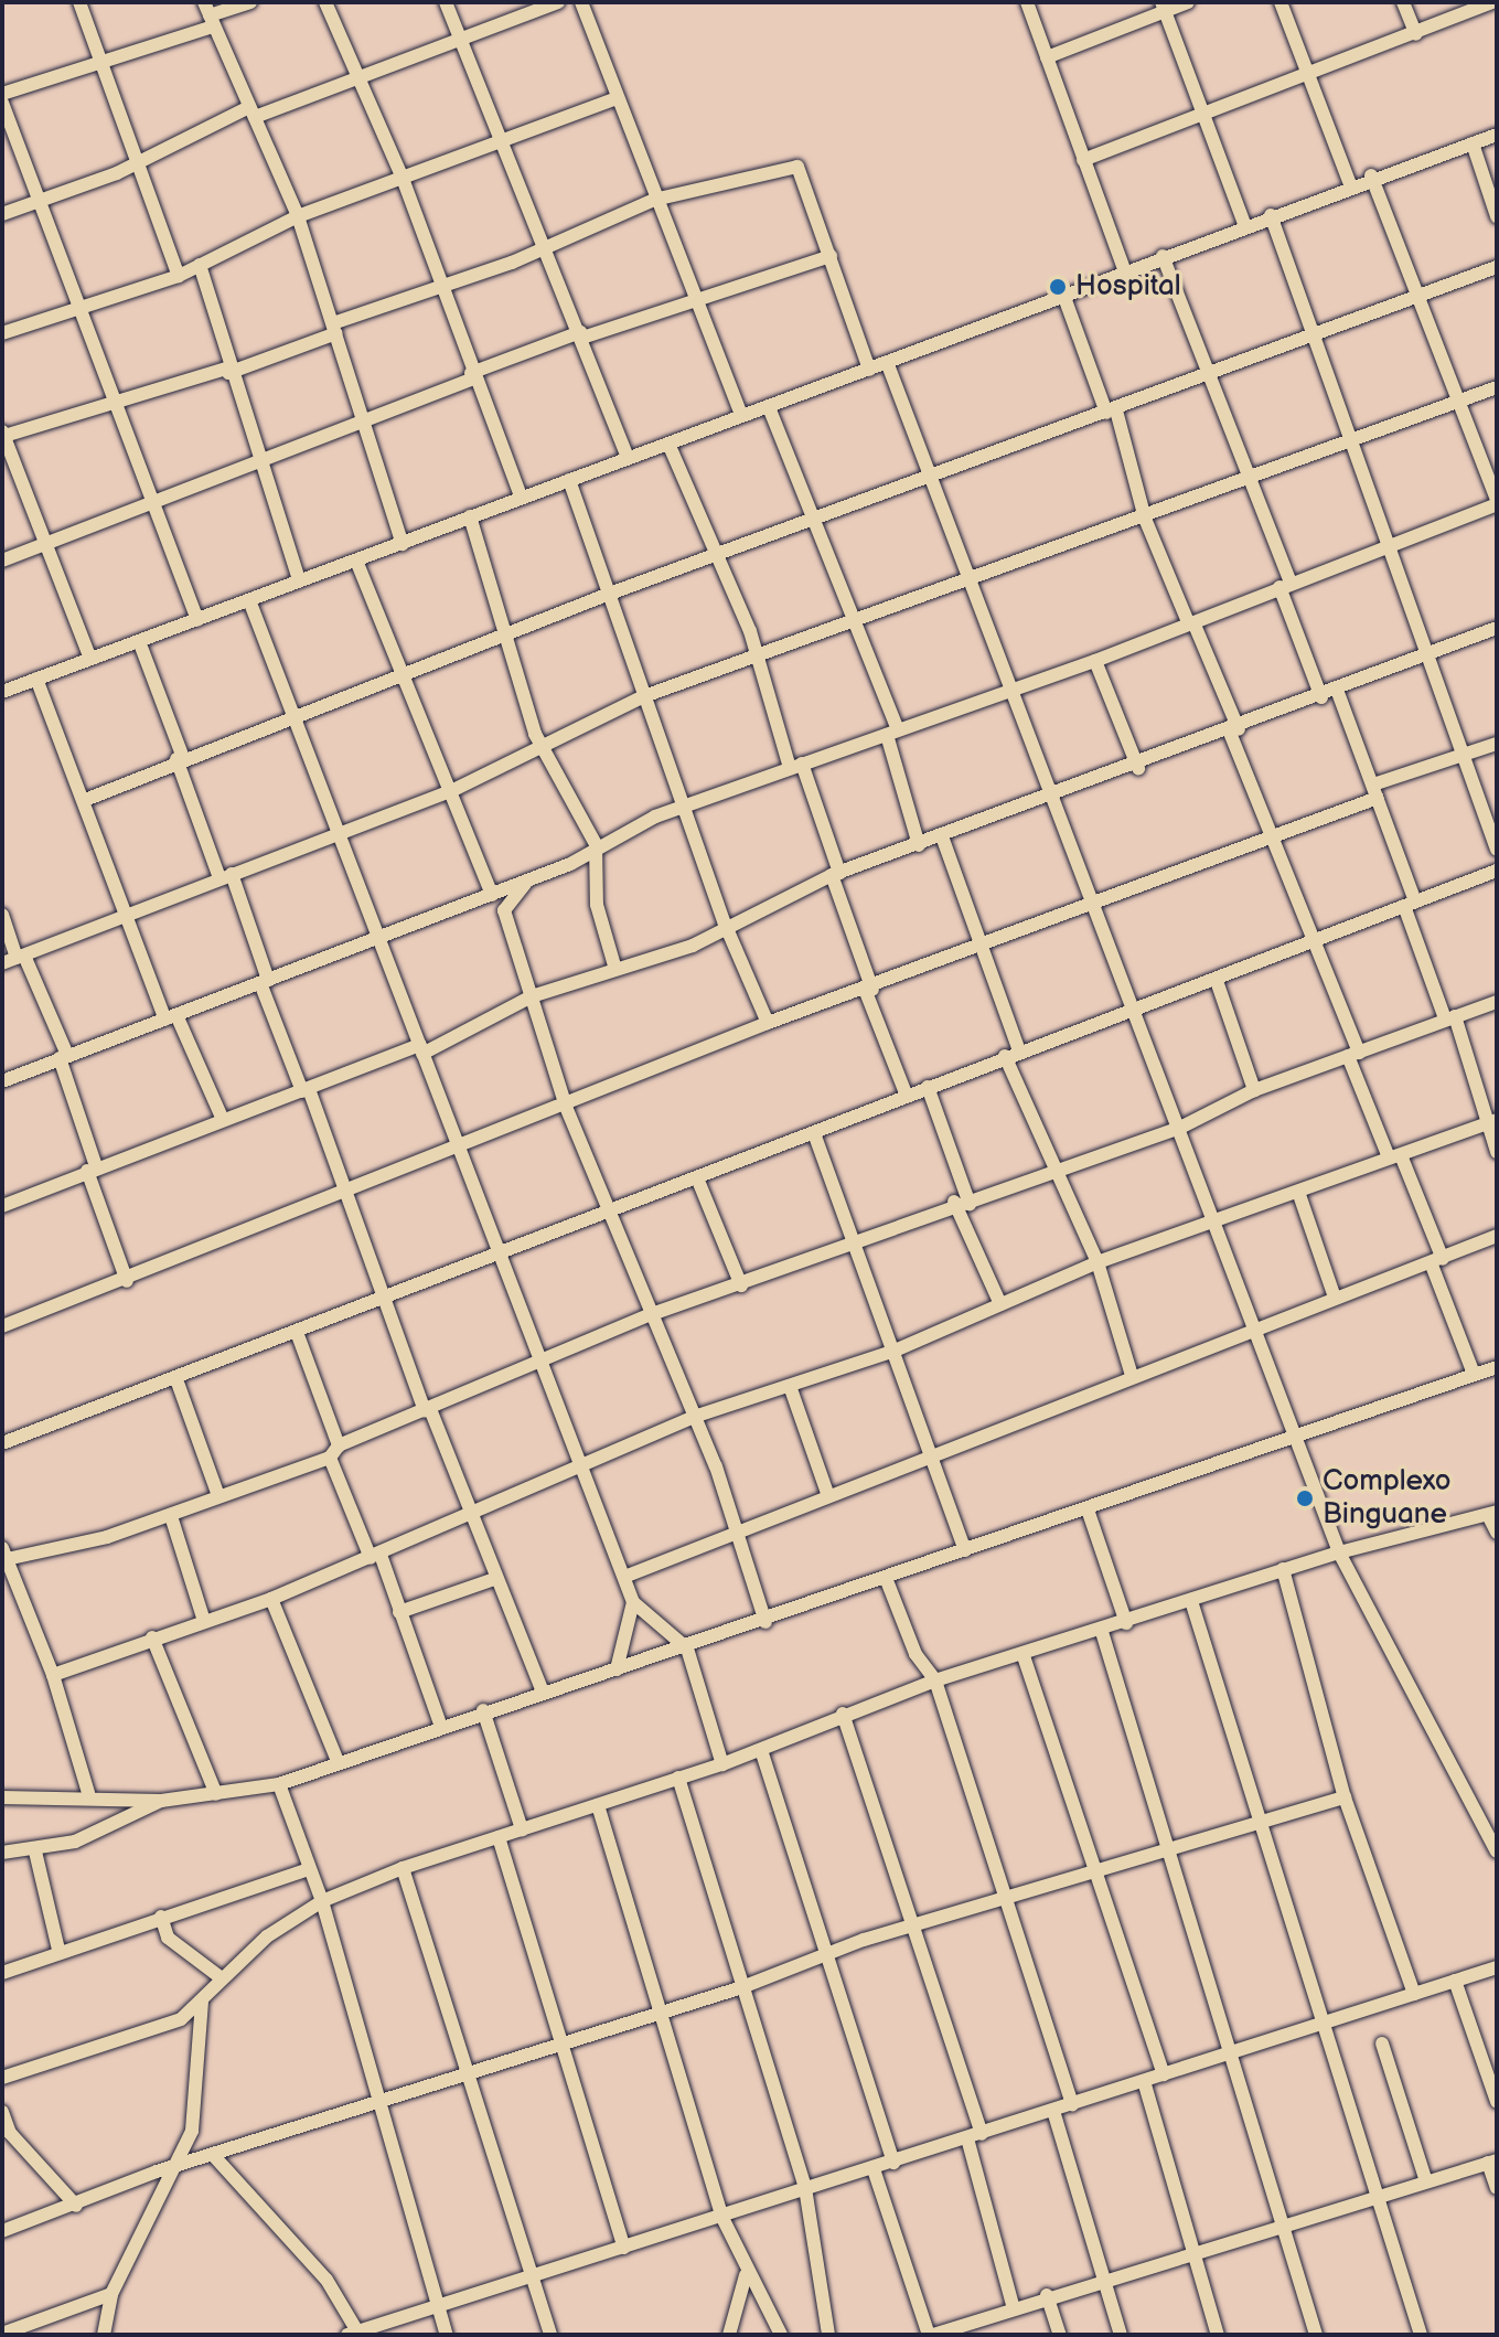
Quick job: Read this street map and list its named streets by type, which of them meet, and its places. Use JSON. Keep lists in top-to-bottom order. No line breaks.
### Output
{"places":["Hospital","Complexo Binguane"]}
